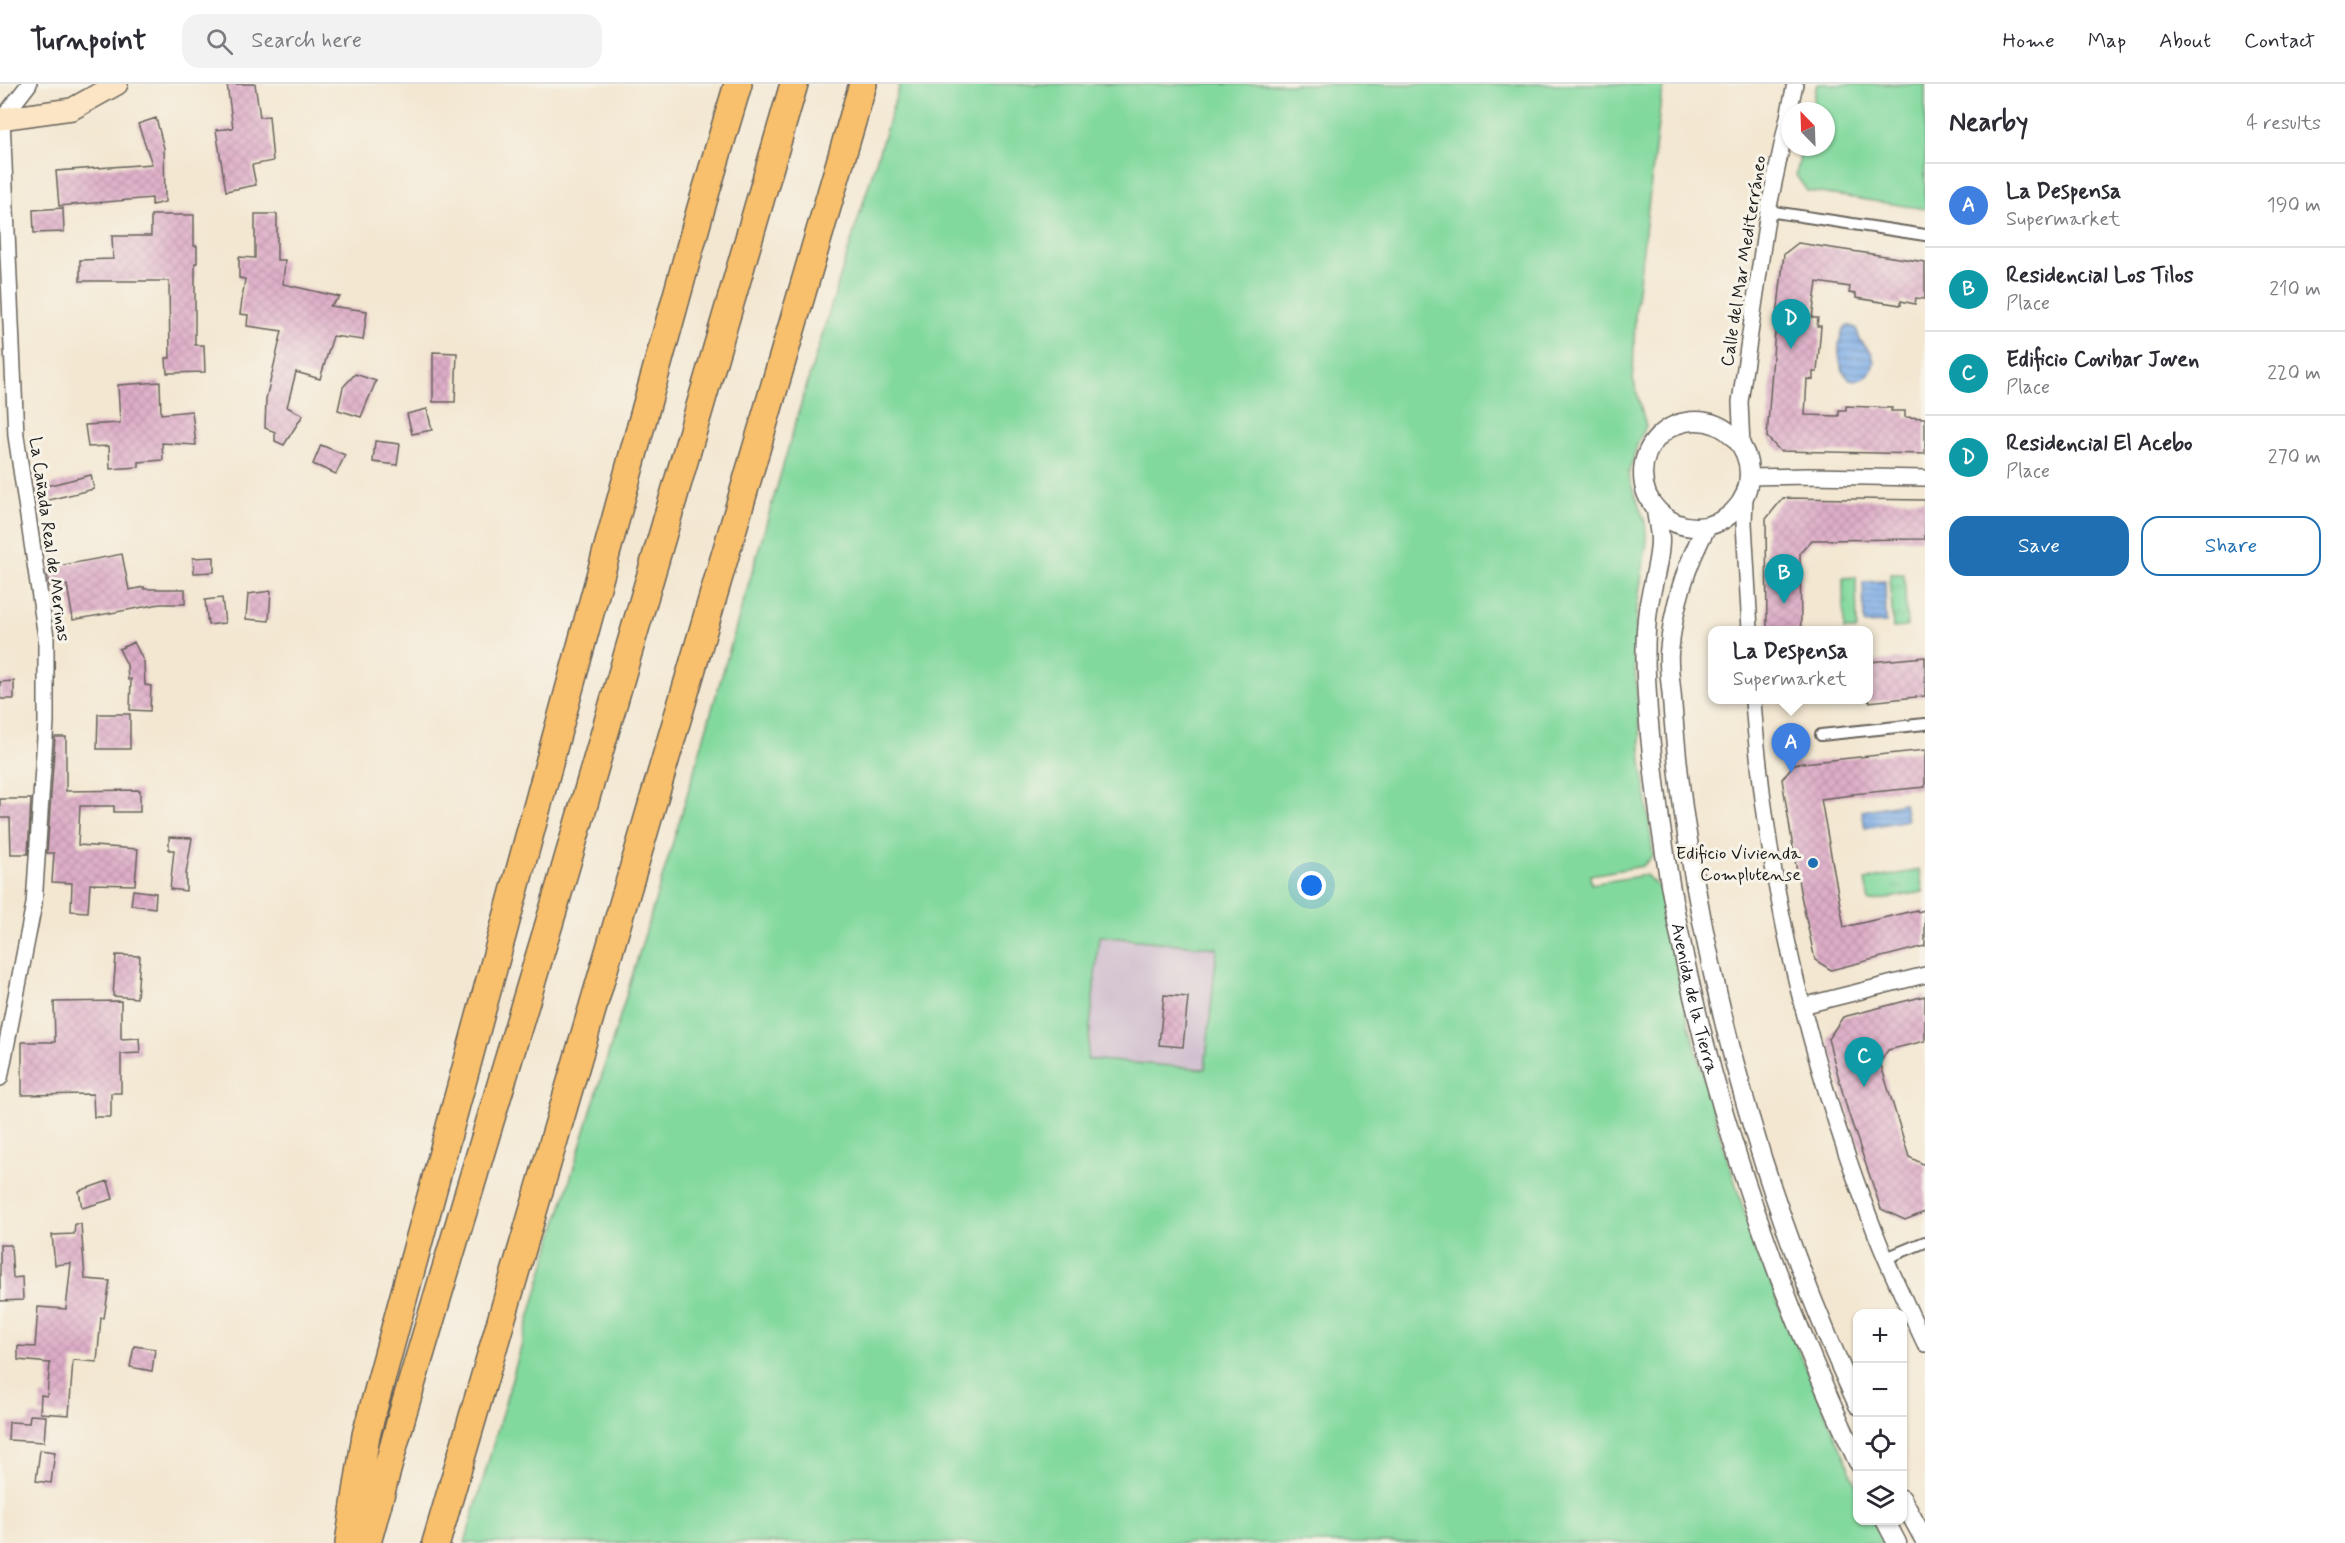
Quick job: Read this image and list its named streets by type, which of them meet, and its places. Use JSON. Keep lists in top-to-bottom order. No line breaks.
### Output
{"streets":{"street":["Calle del Mar Mediterráneo","La Cañada Real de Merinas","Avenida de la Tierra"]},"crossings":[["Calle del Mar Mediterráneo","Avenida de la Tierra"]],"places":["Edificio Vivienda Complutense"],"north":"top left","page":{"header":"Turnpoint","search":"Search here","nav":["Home","Map","About","Contact"],"heading":["Nearby","4 results"],"list":[{"mark":"A","name":"La Despensa","note":"Supermarket","value":"190 m"},{"mark":"B","name":"Residencial Los Tilos","note":"Place","value":"210 m"},{"mark":"C","name":"Edificio Covibar Joven","note":"Place","value":"220 m"},{"mark":"D","name":"Residencial El Acebo","note":"Place","value":"270 m"}],"pins":["D","B","A","C"],"buttons":["Save","Share"],"popup":["La Despensa","Supermarket"],"map_buttons":["+","−"]}}
